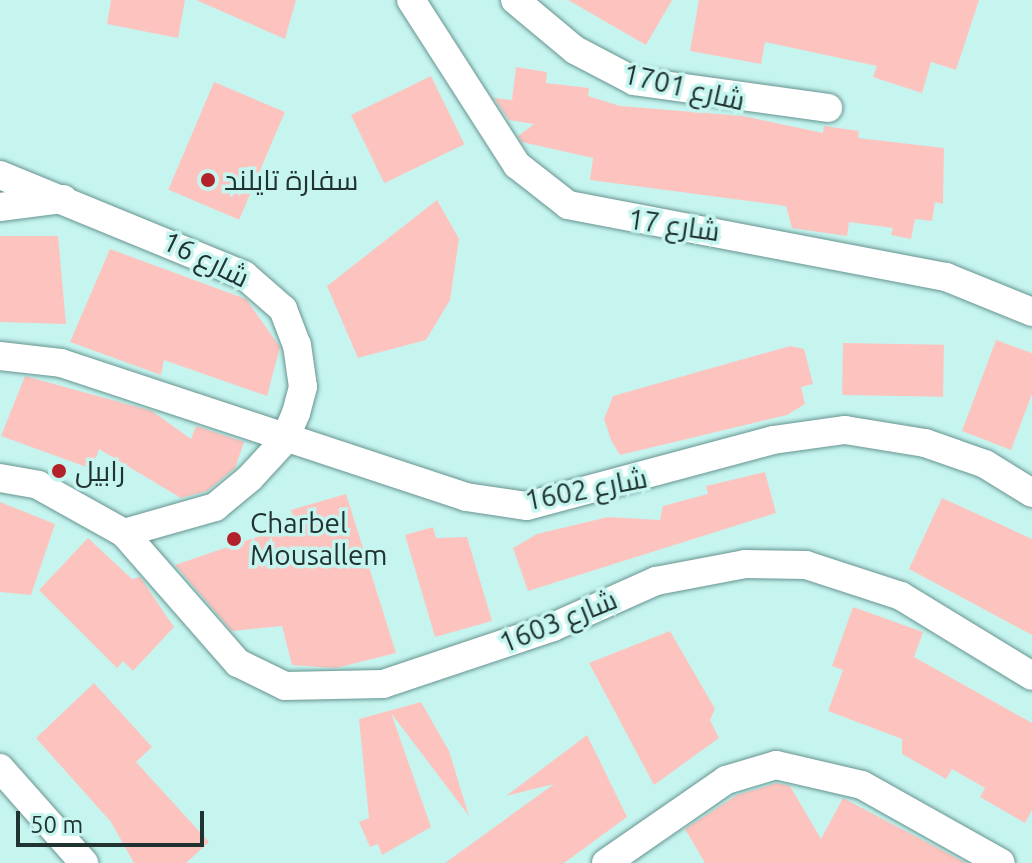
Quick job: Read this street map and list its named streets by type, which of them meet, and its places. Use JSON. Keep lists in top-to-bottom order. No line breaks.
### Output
{"streets":{"street":["شارع 1701","شارع 17","شارع 16","شارع 1602","شارع 1603"]},"crossings":[["شارع 16","شارع 1602"],["شارع 16","شارع 1603"]],"places":["سفارة تايلند","رابيل","Charbel Mousallem"],"scale_bar":"50 m"}
